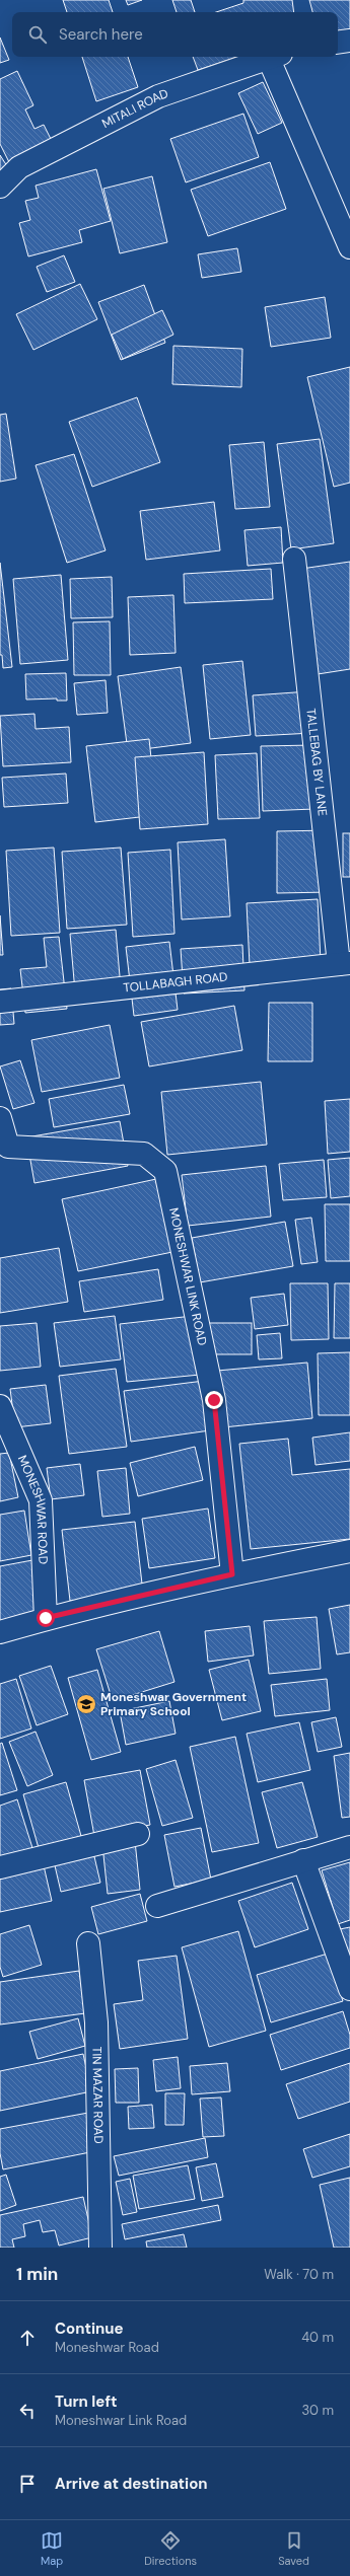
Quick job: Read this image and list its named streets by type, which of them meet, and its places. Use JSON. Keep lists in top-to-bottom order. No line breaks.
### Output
{"streets":{"street":["MITALI ROAD","TALLEBAG BY LANE","TOLLABAGH ROAD","MONESHWAR LINK ROAD","MONESHWAR ROAD","TIN MAZAR ROAD"]},"crossings":[["TALLEBAG BY LANE","TOLLABAGH ROAD"]],"places":{"school or university":["Moneshwar Government Primary School"]},"page":{"search":"Search here","heading":["1 min","Walk · 70 m"],"list":[["Continue","Moneshwar Road","40 m"],["Turn left","Moneshwar Link Road","30 m"],"Arrive at destination"],"nav":["Map","Directions","Saved"]}}
